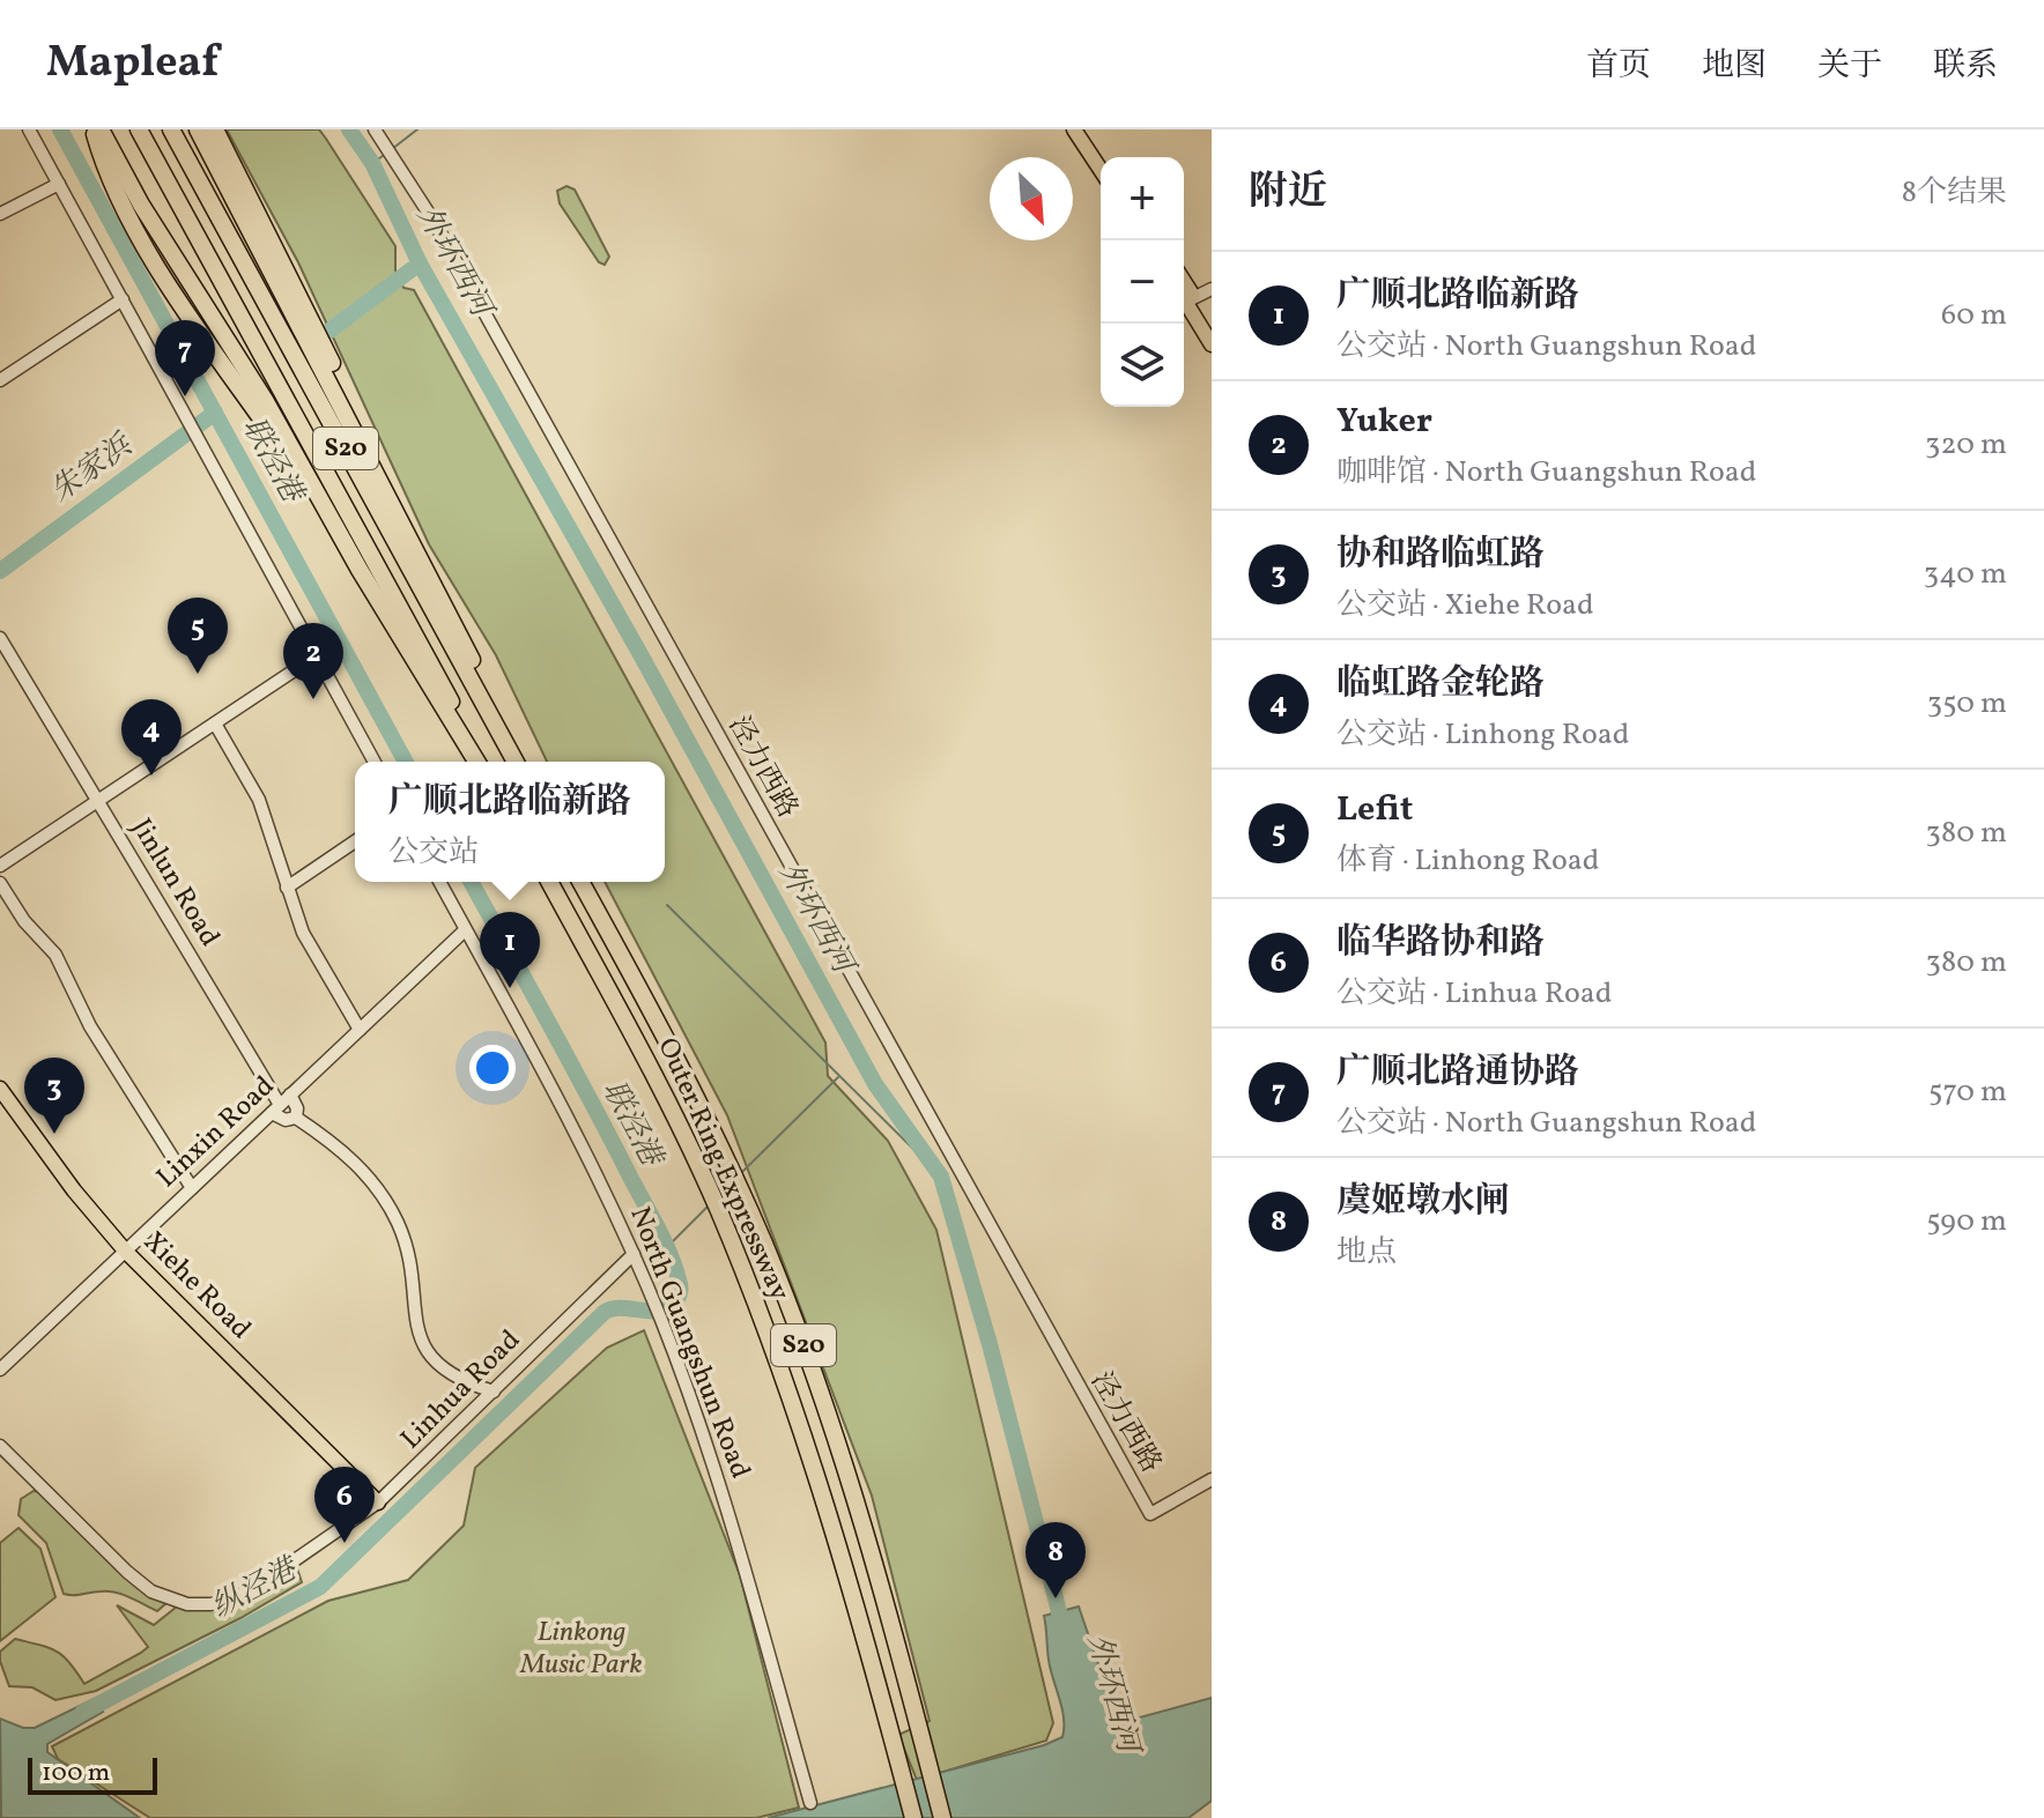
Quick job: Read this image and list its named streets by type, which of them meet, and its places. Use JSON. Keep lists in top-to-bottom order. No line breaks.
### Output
{"streets":{"highway":["S20","Outer Ring Expressway"],"main road":["Xiehe Road"],"street":["泾力西路","Jinlun Road","Linxin Road","North Guangshun Road","Linhua Road"]},"crossings":[["Jinlun Road","Linxin Road"],["Linxin Road","Xiehe Road"],["Linxin Road","North Guangshun Road"],["Xiehe Road","Linhua Road"],["North Guangshun Road","Linhua Road"]],"water":["外环西河","联泾港","朱家浜","纵泾港"],"parks":["Linkong Music Park"],"scale_bar":"100 m","north":"bottom right","page":{"header":"Mapleaf","nav":["首页","地图","关于","联系"],"heading":["附近","8个结果"],"map_buttons":["+","−"],"list":[{"mark":"1","name":"广顺北路临新路","note":"公交站 · North Guangshun Road","value":"60 m"},{"mark":"2","name":"Yuker","note":"咖啡馆 · North Guangshun Road","value":"320 m"},{"mark":"3","name":"协和路临虹路","note":"公交站 · Xiehe Road","value":"340 m"},{"mark":"4","name":"临虹路金轮路","note":"公交站 · Linhong Road","value":"350 m"},{"mark":"5","name":"Lefit","note":"体育 · Linhong Road","value":"380 m"},{"mark":"6","name":"临华路协和路","note":"公交站 · Linhua Road","value":"380 m"},{"mark":"7","name":"广顺北路通协路","note":"公交站 · North Guangshun Road","value":"570 m"},{"mark":"8","name":"虞姬墩水闸","note":"地点","value":"590 m"}],"pins":["7","5","2","4","1","3","6","8"],"popup":["广顺北路临新路","公交站"],"scale":"100 m"}}
